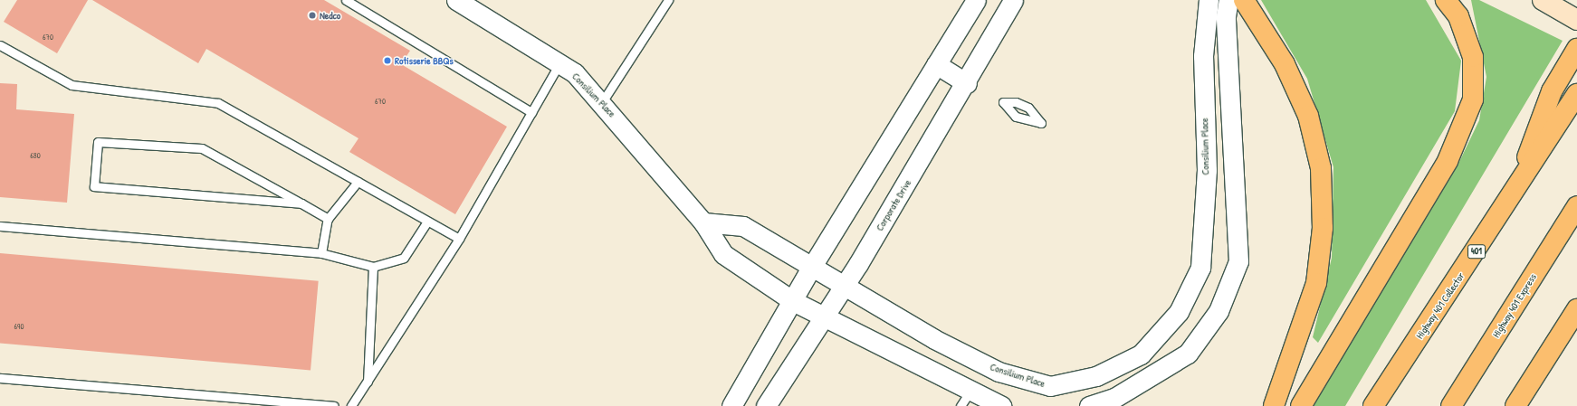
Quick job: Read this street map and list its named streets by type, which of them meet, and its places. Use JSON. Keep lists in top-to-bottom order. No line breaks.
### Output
{"streets":{"highway":["401","Highway 401 Collector","Highway 401 Express"],"street":["Consilium Place","Corporate Drive"]},"crossings":[["Consilium Place","Corporate Drive"]],"places":["Nedco","Rotisserie BBQs"],"house_numbers":["670","670","680","690"]}
